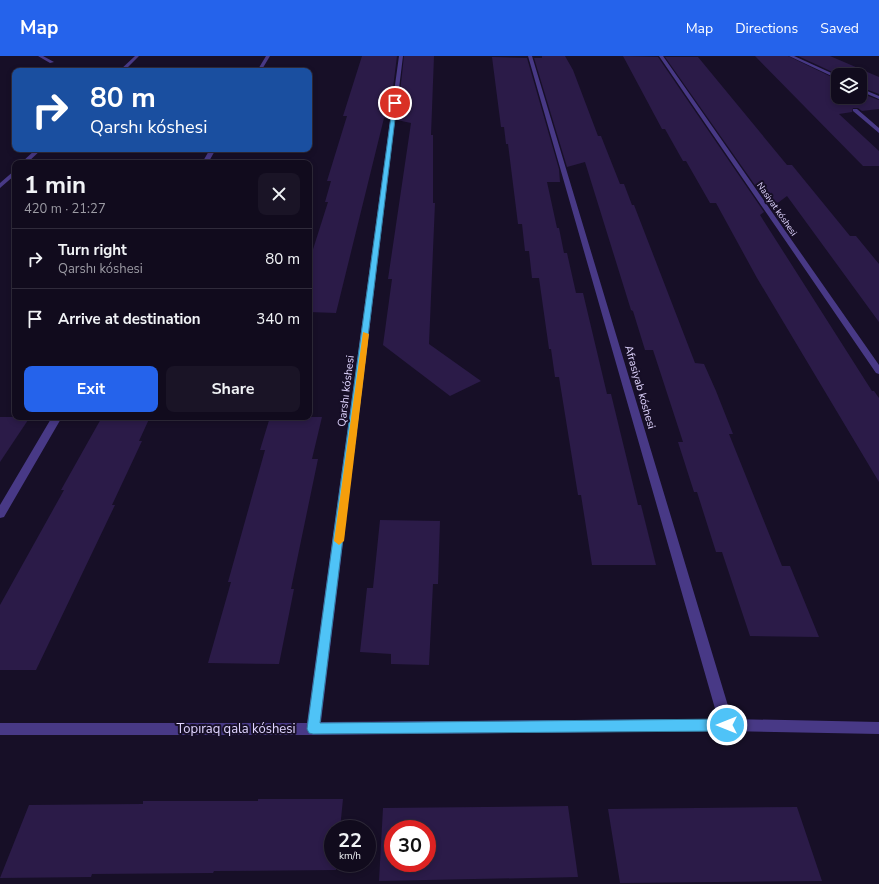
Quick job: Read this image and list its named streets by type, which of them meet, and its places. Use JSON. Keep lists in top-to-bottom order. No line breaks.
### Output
{"streets":{"street":["Nasiyat kóshesi","Afrasiyab kóshesi","Qarshı kóshesi","Topıraq qala kóshesi"]},"crossings":[["Afrasiyab kóshesi","Topıraq qala kóshesi"],["Qarshı kóshesi","Topıraq qala kóshesi"]],"page":{"header":"Map","nav":["Map","Directions","Saved"],"turn":["80 m","Qarshı kóshesi"],"heading":["1 min","420 m · 21:27"],"list":[{"name":"Turn right","note":"Qarshı kóshesi","value":"80 m"},{"name":"Arrive at destination","value":"340 m"}],"buttons":["Exit","Share"],"speed":"22 km/h","limit":"30"}}
